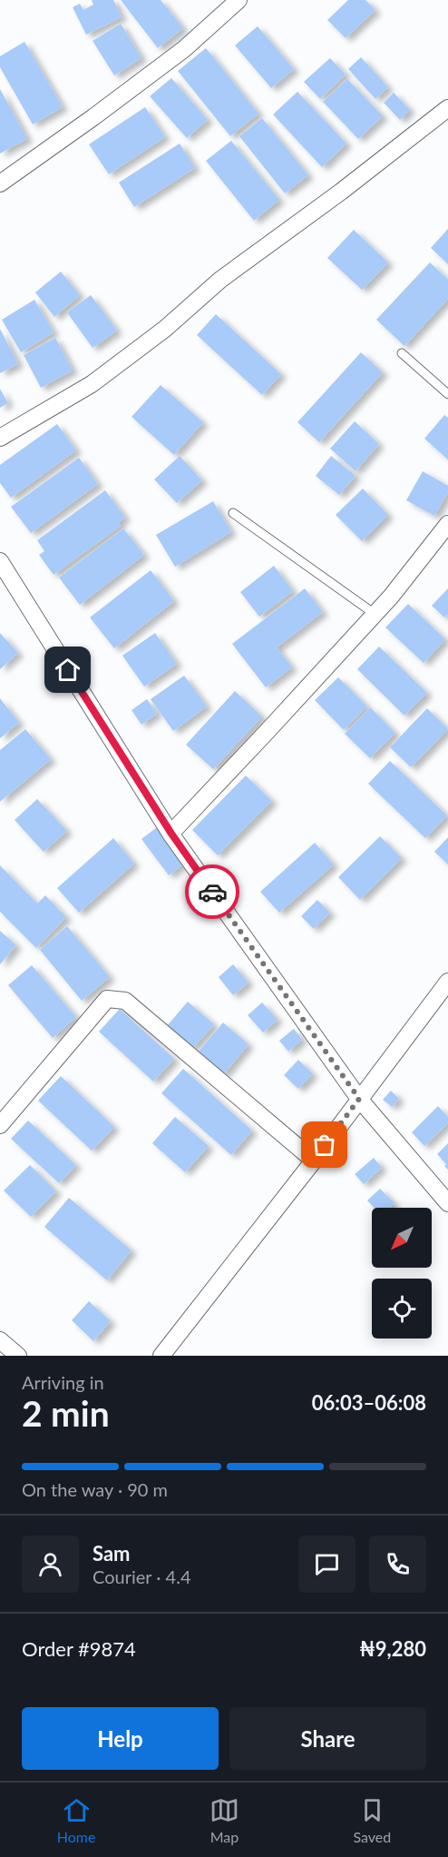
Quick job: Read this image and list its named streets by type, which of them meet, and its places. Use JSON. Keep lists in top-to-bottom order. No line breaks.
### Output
{"north":"bottom left","page":{"heading":["2 min","Arriving in","06:03–06:08"],"panel":["Sam","Courier · 4.4","Order #9874","₦9,280"],"bar":"On the way · 90 m","buttons":["Help","Share"],"tabs":["Home","Map","Saved"]}}
